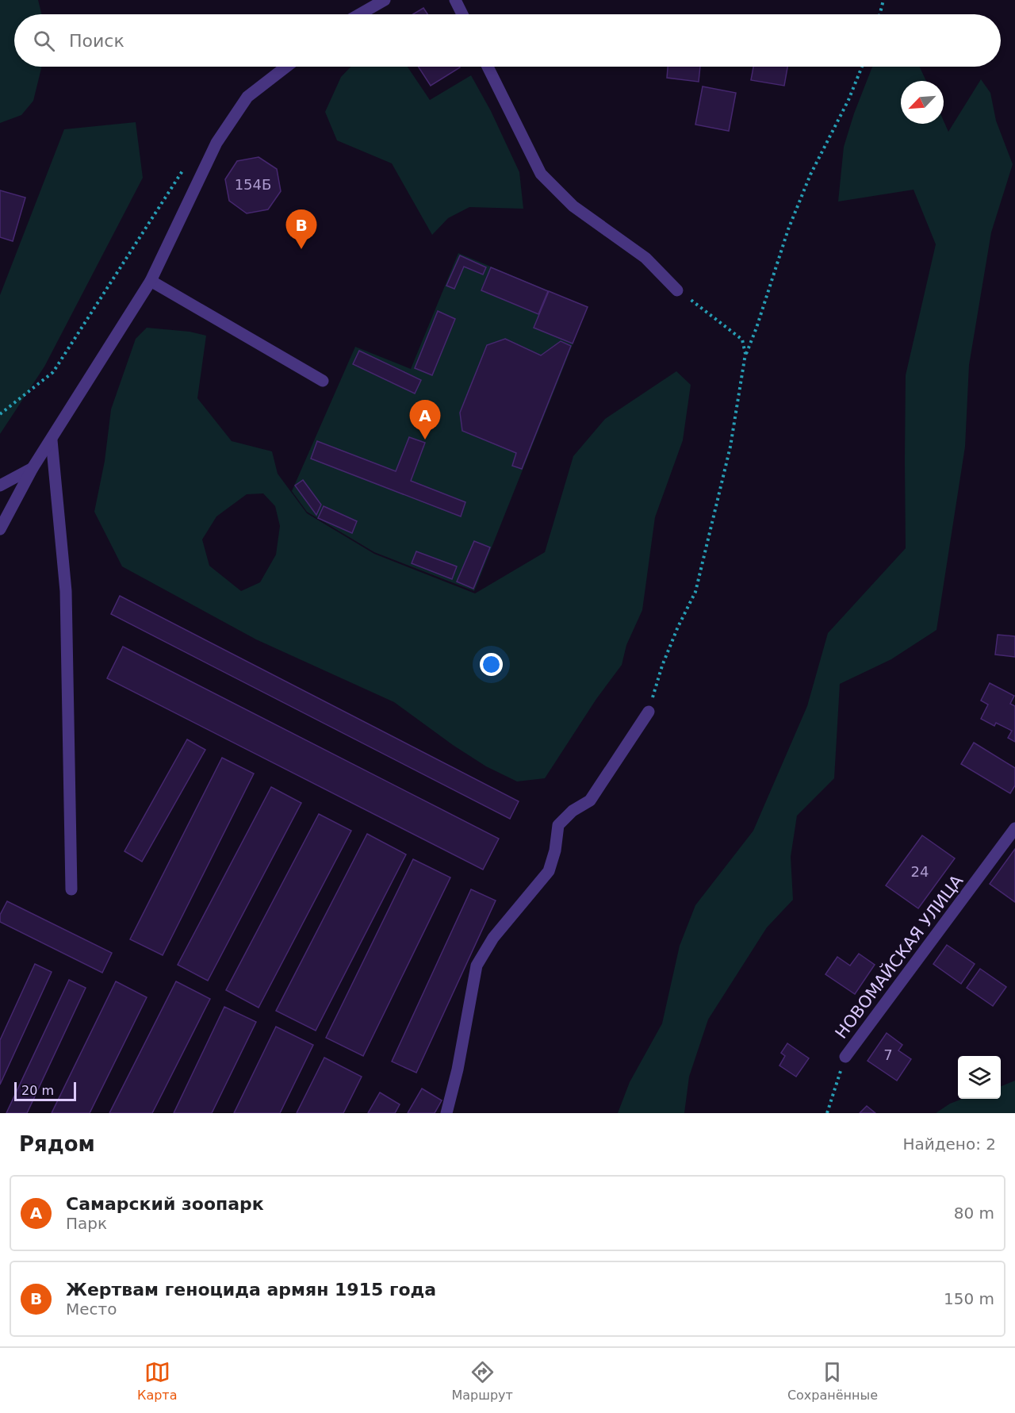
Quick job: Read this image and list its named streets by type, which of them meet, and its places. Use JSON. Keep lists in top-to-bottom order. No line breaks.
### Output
{"streets":{"street":["НОВОМАЙСКАЯ УЛИЦА"]},"house_numbers":["154Б","24","7"],"scale_bar":"20 m","north":"bottom left","page":{"search":"Поиск","pins":["B","A"],"scale":"20 m","heading":["Рядом","Найдено: 2"],"list":[{"mark":"A","name":"Самарский зоопарк","note":"Парк","value":"80 m"},{"mark":"B","name":"Жертвам геноцида армян 1915 года","note":"Место","value":"150 m"}],"nav":["Карта","Маршрут","Сохранённые"]}}
